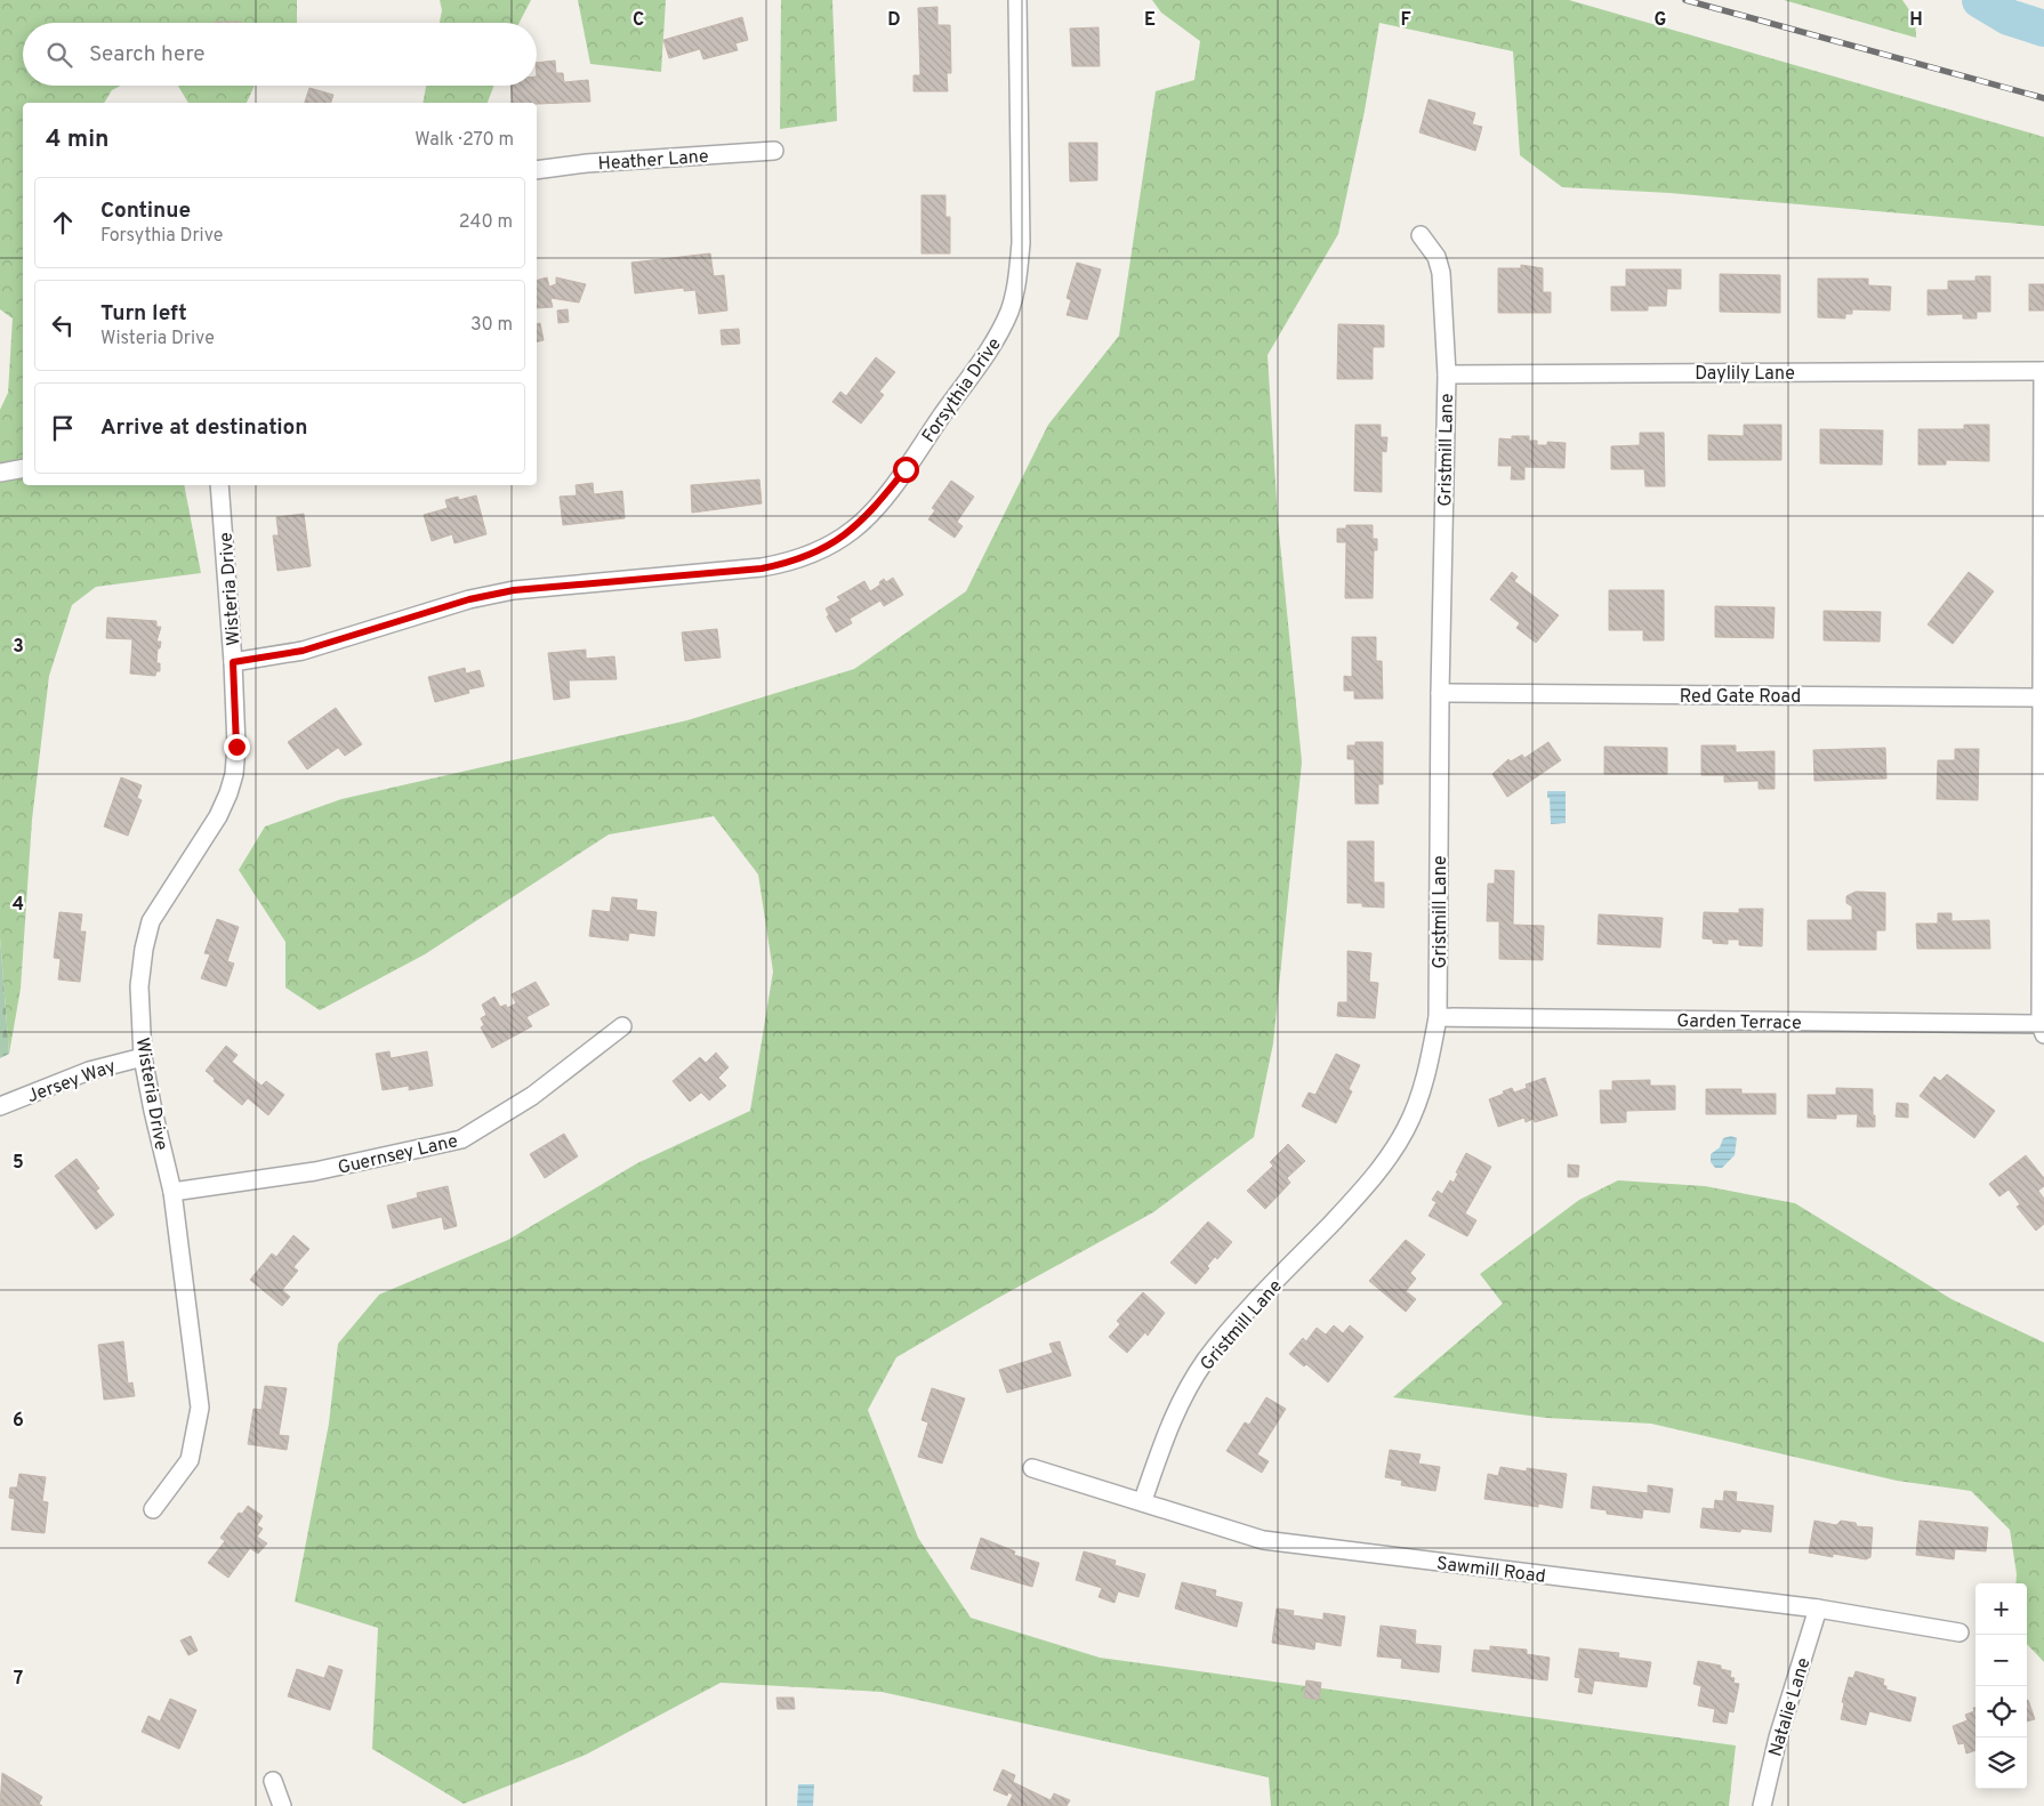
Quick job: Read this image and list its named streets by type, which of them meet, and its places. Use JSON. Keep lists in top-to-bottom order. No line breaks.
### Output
{"streets":{"street":["Heather Lane","Daylily Lane","Forsythia Drive","Gristmill Lane","Wisteria Drive","Red Gate Road","Garden Terrace","Jersey Way","Guernsey Lane","Sawmill Road","Natalie Lane"]},"crossings":[["Daylily Lane","Gristmill Lane"],["Forsythia Drive","Wisteria Drive"],["Gristmill Lane","Red Gate Road"],["Gristmill Lane","Garden Terrace"],["Gristmill Lane","Sawmill Road"],["Wisteria Drive","Jersey Way"],["Wisteria Drive","Guernsey Lane"],["Sawmill Road","Natalie Lane"]],"page":{"search":"Search here","heading":["4 min","Walk · 270 m"],"list":[["Continue","Forsythia Drive","240 m"],["Turn left","Wisteria Drive","30 m"],"Arrive at destination"],"map_buttons":["+","−"]},"grid":{"columns":["C","D","E","F","G","H"],"rows":["3","4","5","6","7"]}}
